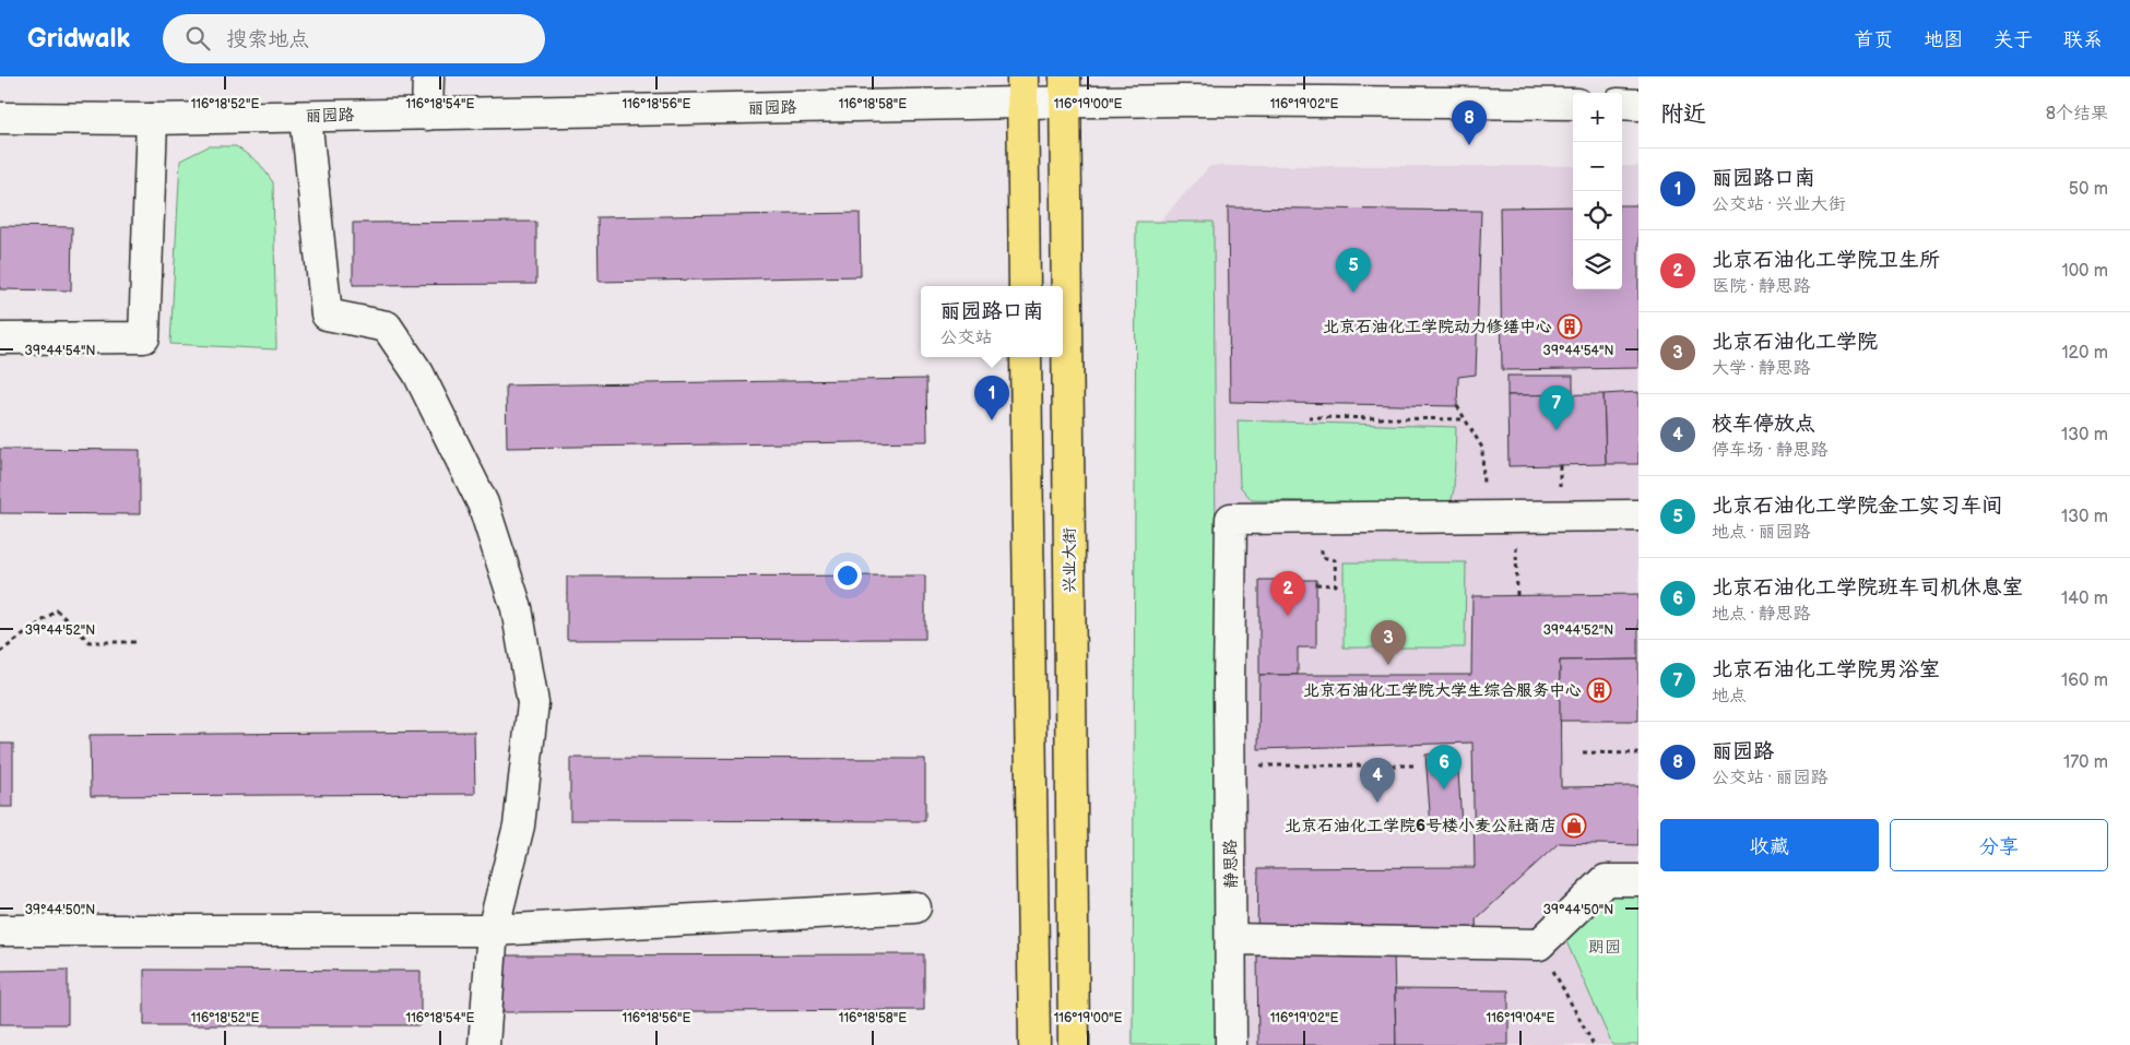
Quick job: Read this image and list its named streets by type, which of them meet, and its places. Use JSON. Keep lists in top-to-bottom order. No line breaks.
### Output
{"streets":{"main road":["兴业大街"],"street":["丽园路","静思路"]},"crossings":[["丽园路","兴业大街"]],"parks":["朗园"],"places":{"building":["北京石油化工学院动力修缮中心","北京石油化工学院大学生综合服务中心"],"shop":["北京石油化工学院6号楼小麦公社商店"]},"page":{"header":"Gridwalk","search":"搜索地点","nav":["首页","地图","关于","联系"],"heading":["附近","8个结果"],"map_buttons":["+","−"],"pins":["8","5","1","7","2","3","6","4"],"list":[{"mark":"1","name":"丽园路口南","note":"公交站 · 兴业大街","value":"50 m"},{"mark":"2","name":"北京石油化工学院卫生所","note":"医院 · 静思路","value":"100 m"},{"mark":"3","name":"北京石油化工学院","note":"大学 · 静思路","value":"120 m"},{"mark":"4","name":"校车停放点","note":"停车场 · 静思路","value":"130 m"},{"mark":"5","name":"北京石油化工学院金工实习车间","note":"地点 · 丽园路","value":"130 m"},{"mark":"6","name":"北京石油化工学院班车司机休息室","note":"地点 · 静思路","value":"140 m"},{"mark":"7","name":"北京石油化工学院男浴室","note":"地点","value":"160 m"},{"mark":"8","name":"丽园路","note":"公交站 · 丽园路","value":"170 m"}],"popup":["丽园路口南","公交站"],"buttons":["收藏","分享"]},"coordinates":["116°18'52\"E","116°18'54\"E","116°18'56\"E","116°18'58\"E","116°19'00\"E","116°19'02\"E","39°44'54\"N","39°44'52\"N","39°44'50\"N","116°19'04\"E"]}
